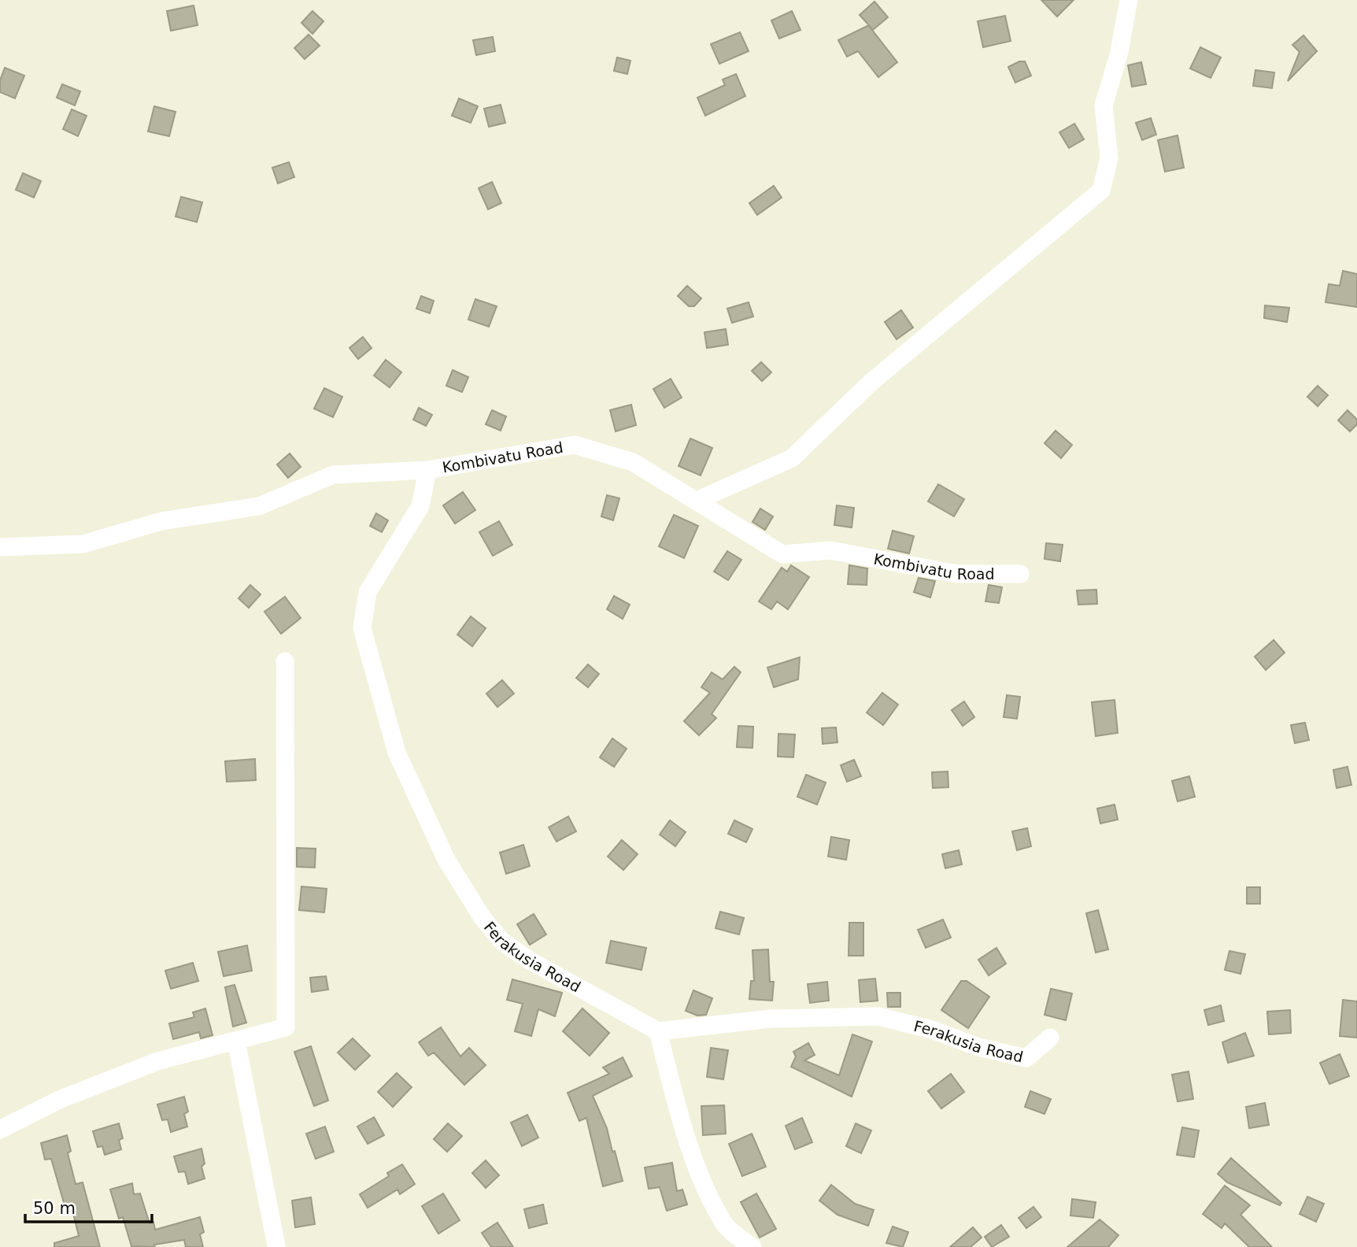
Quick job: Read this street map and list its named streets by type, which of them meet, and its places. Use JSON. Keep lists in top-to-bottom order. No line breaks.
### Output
{"streets":{"street":["Kombivatu Road","Ferakusia Road"]},"crossings":[["Kombivatu Road","Ferakusia Road"]],"scale_bar":"50 m"}
